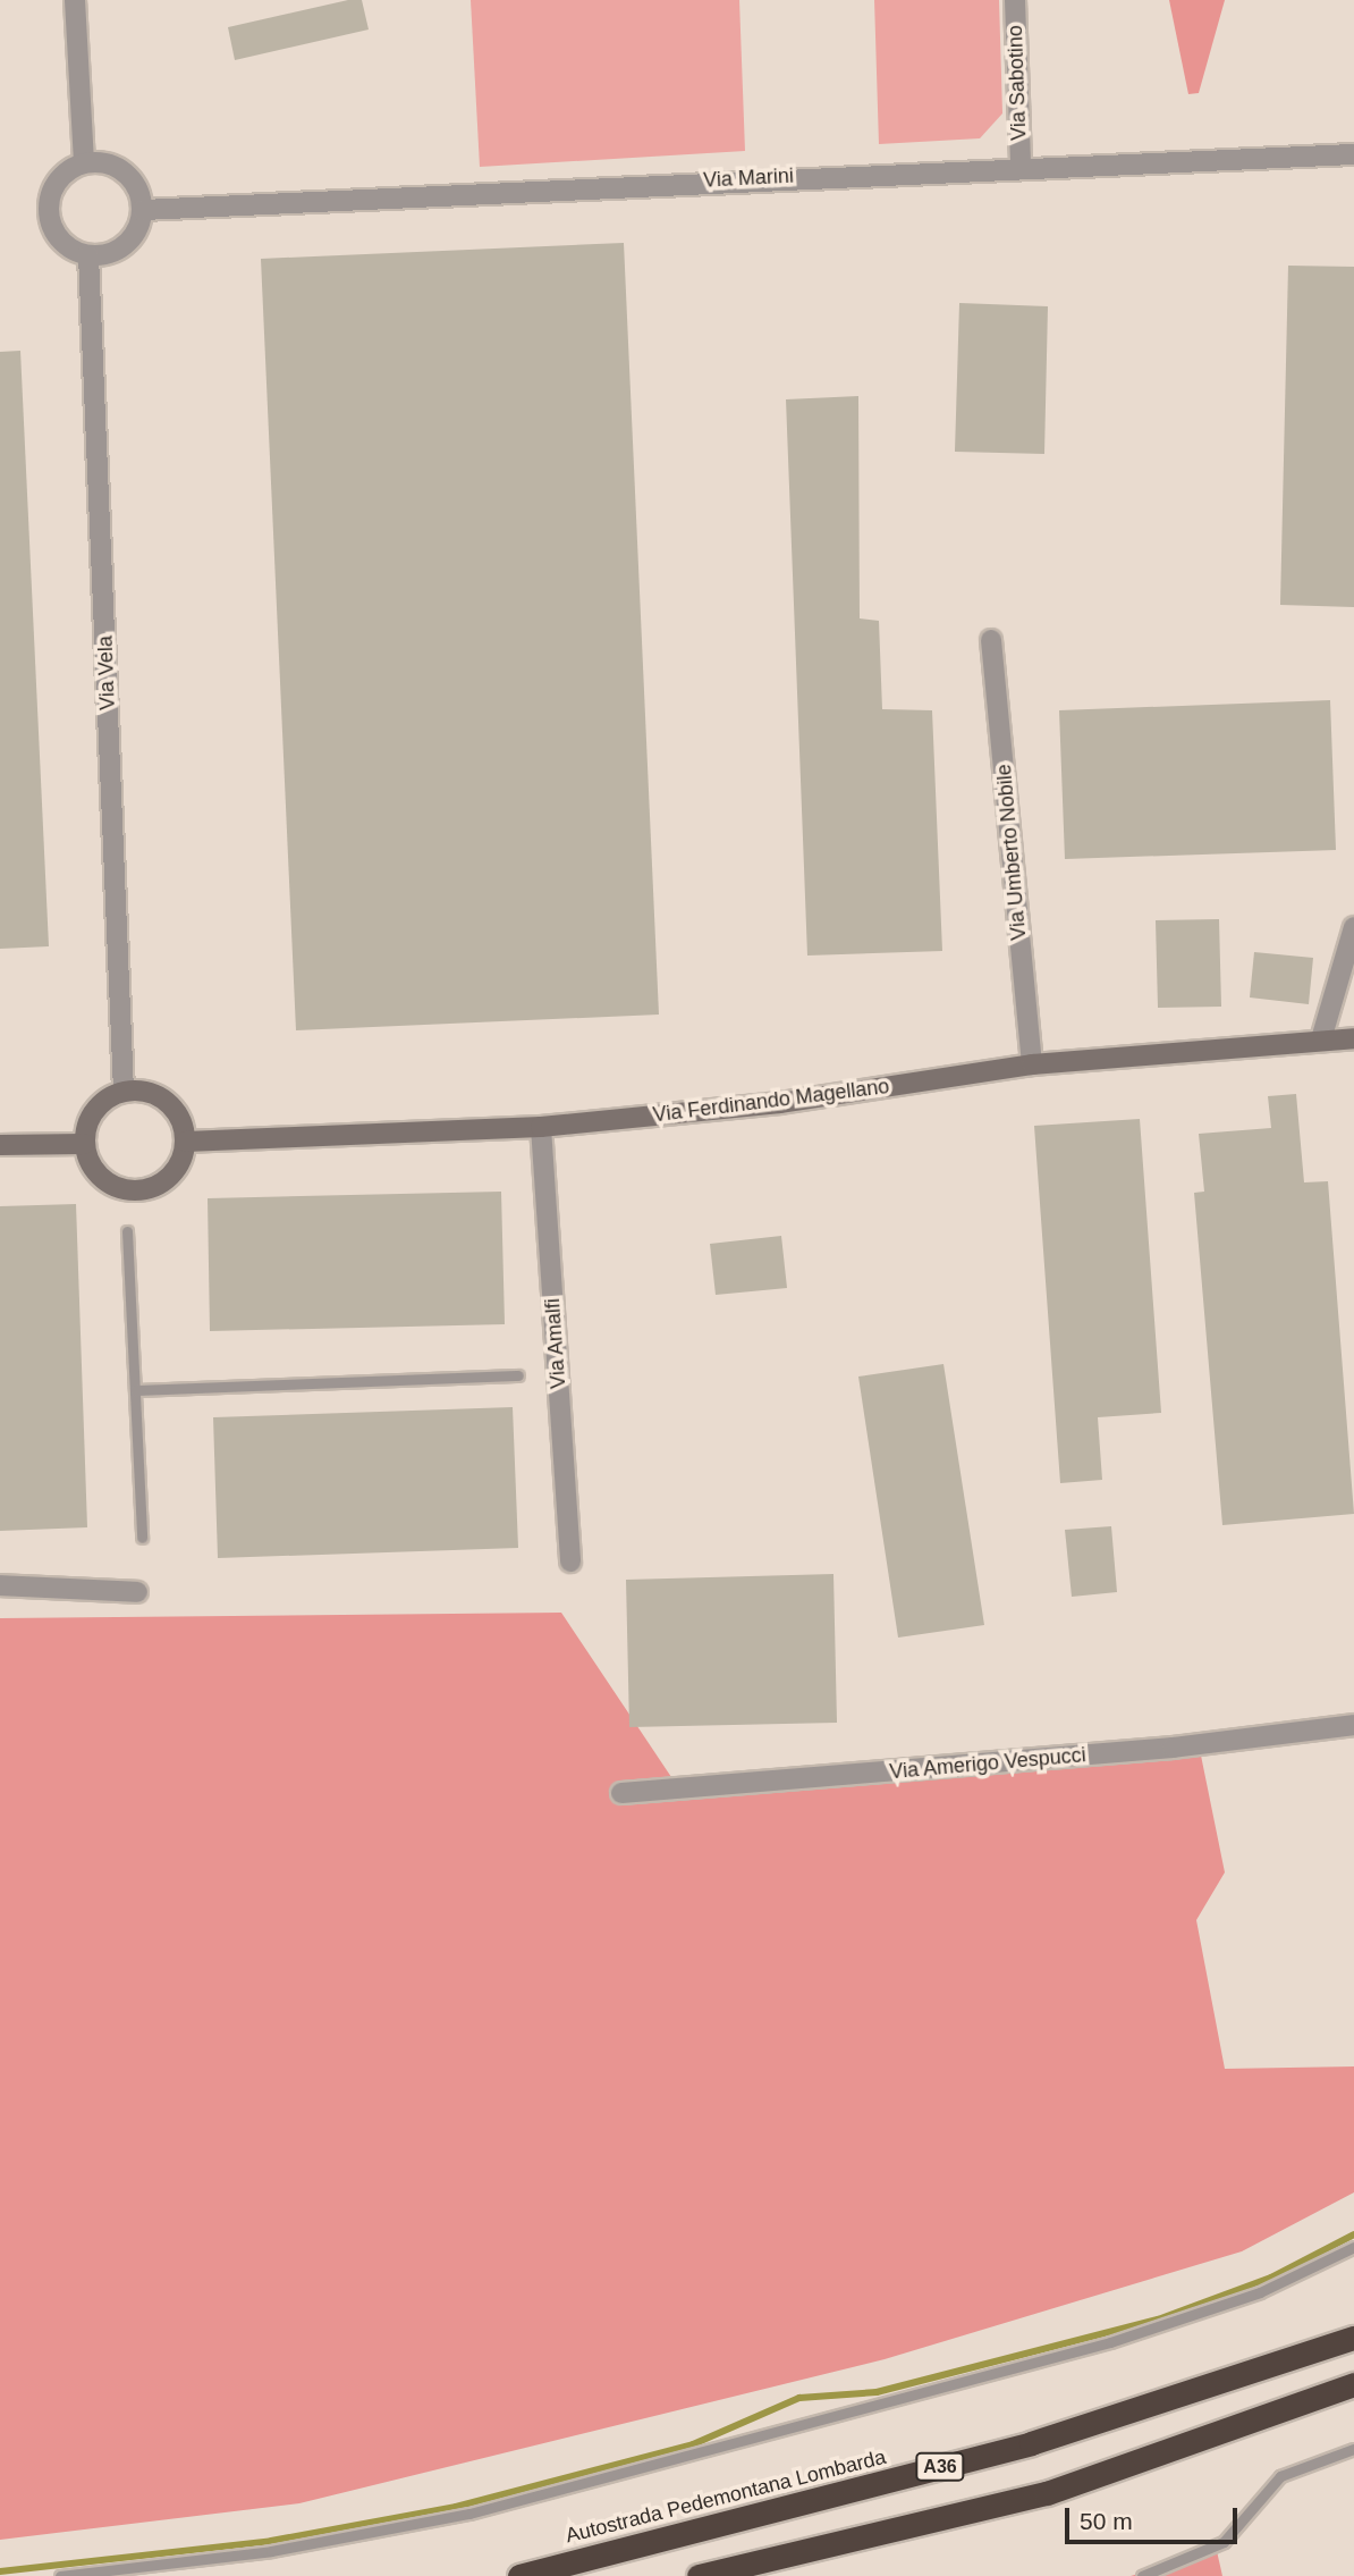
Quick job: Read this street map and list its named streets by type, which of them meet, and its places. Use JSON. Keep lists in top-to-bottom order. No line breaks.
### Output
{"streets":{"highway":["A36","Autostrada Pedemontana Lombarda"],"street":["Via Sabotino","Via Marini","Via Vela","Via Umberto Nobile","Via Ferdinando Magellano","Via Amalfi","Via Amerigo Vespucci"]},"crossings":[["Via Sabotino","Via Marini"],["Via Marini","Via Vela"],["Via Vela","Via Ferdinando Magellano"],["Via Umberto Nobile","Via Ferdinando Magellano"],["Via Ferdinando Magellano","Via Amalfi"]],"scale_bar":"50 m"}
